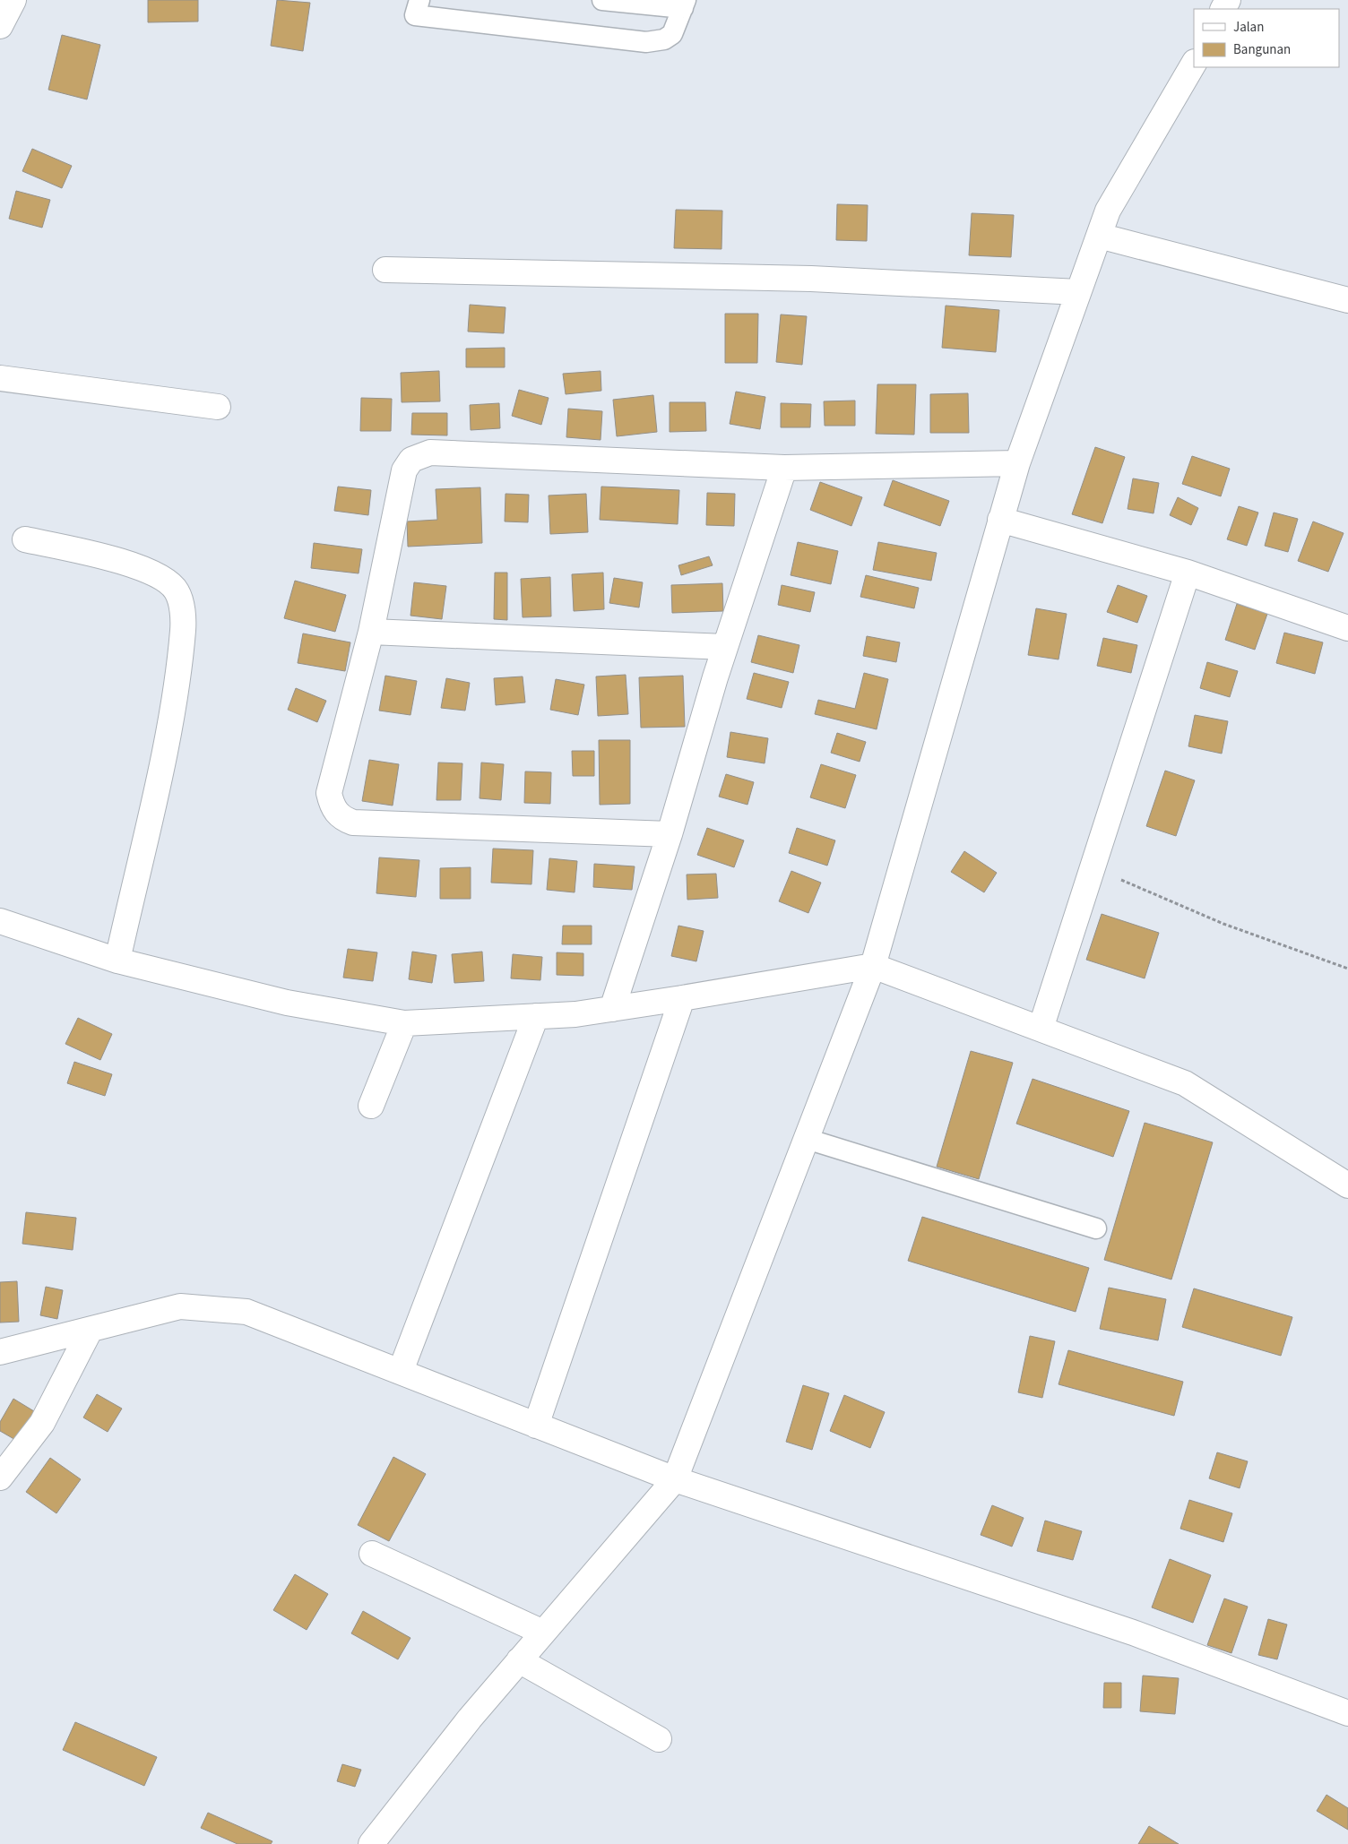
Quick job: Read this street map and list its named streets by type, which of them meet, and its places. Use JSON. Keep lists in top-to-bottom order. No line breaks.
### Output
{"legend":["Jalan","Bangunan"]}
